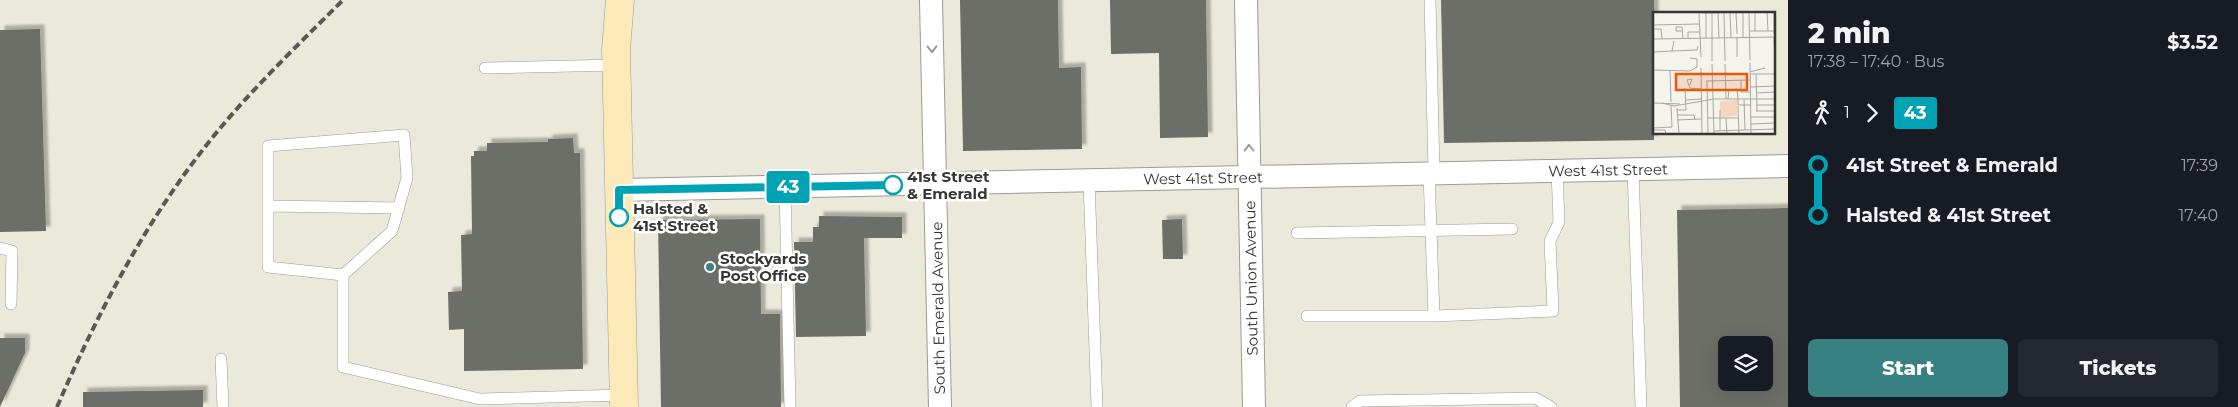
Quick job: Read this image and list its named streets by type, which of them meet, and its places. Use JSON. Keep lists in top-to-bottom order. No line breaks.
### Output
{"streets":{"street":["West 41st Street","South Union Avenue","South Emerald Avenue"]},"crossings":[["West 41st Street","South Union Avenue"],["West 41st Street","South Emerald Avenue"]],"one_way":["South Union Avenue","South Emerald Avenue"],"places":["41st Street & Emerald","Halsted & 41st Street","Stockyards Post Office"],"lines":["bus line 43"],"page":{"on_map":"43","heading":["2 min","17:38 – 17:40 · Bus","$3.52"],"legs":["1","43"],"list":[{"name":"41st Street & Emerald","value":"17:39"},{"name":"Halsted & 41st Street","value":"17:40"}],"buttons":["Start","Tickets"]}}
